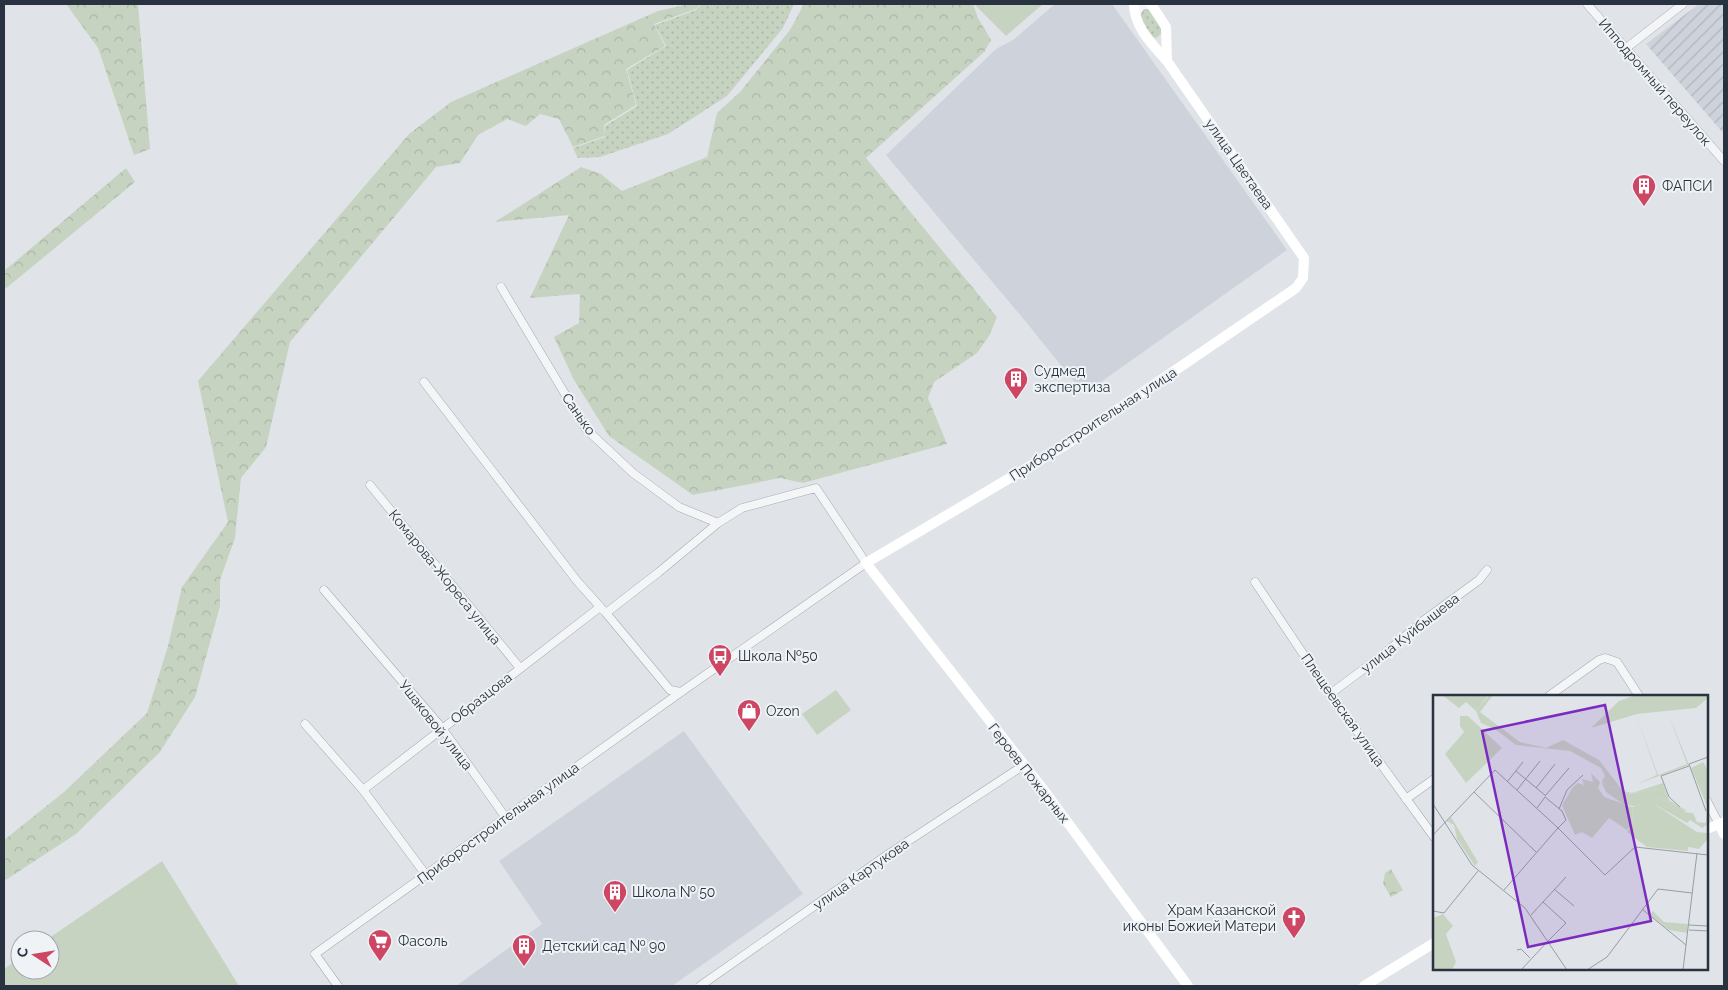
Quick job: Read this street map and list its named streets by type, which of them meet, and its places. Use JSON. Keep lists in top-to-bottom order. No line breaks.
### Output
{"streets":{"main road":["улица Цветаева","Приборостроительная улица","Героев Пожарных"],"street":["Ипподромный переулок","Санько","Комарова-Жореса улица","улица Куйбышева","Образцова","Плещеевская улица","Ушаковой улица","улица Картукова"]},"crossings":[["улица Цветаева","Приборостроительная улица"],["Приборостроительная улица","Ушаковой улица"],["Приборостроительная улица","Героев Пожарных"],["Комарова-Жореса улица","Образцова"],["улица Куйбышева","Плещеевская улица"],["Образцова","Ушаковой улица"],["Героев Пожарных","улица Картукова"]],"places":{"building":["ФАПСИ","Судмед экспертиза","Школа № 50","Детский сад № 90"],"bus stop":["Школа №50"],"shop":["Ozon"],"church":["Храм Казанской иконы Божией Матери"],"supermarket":["Фасоль"]},"north":"left"}
